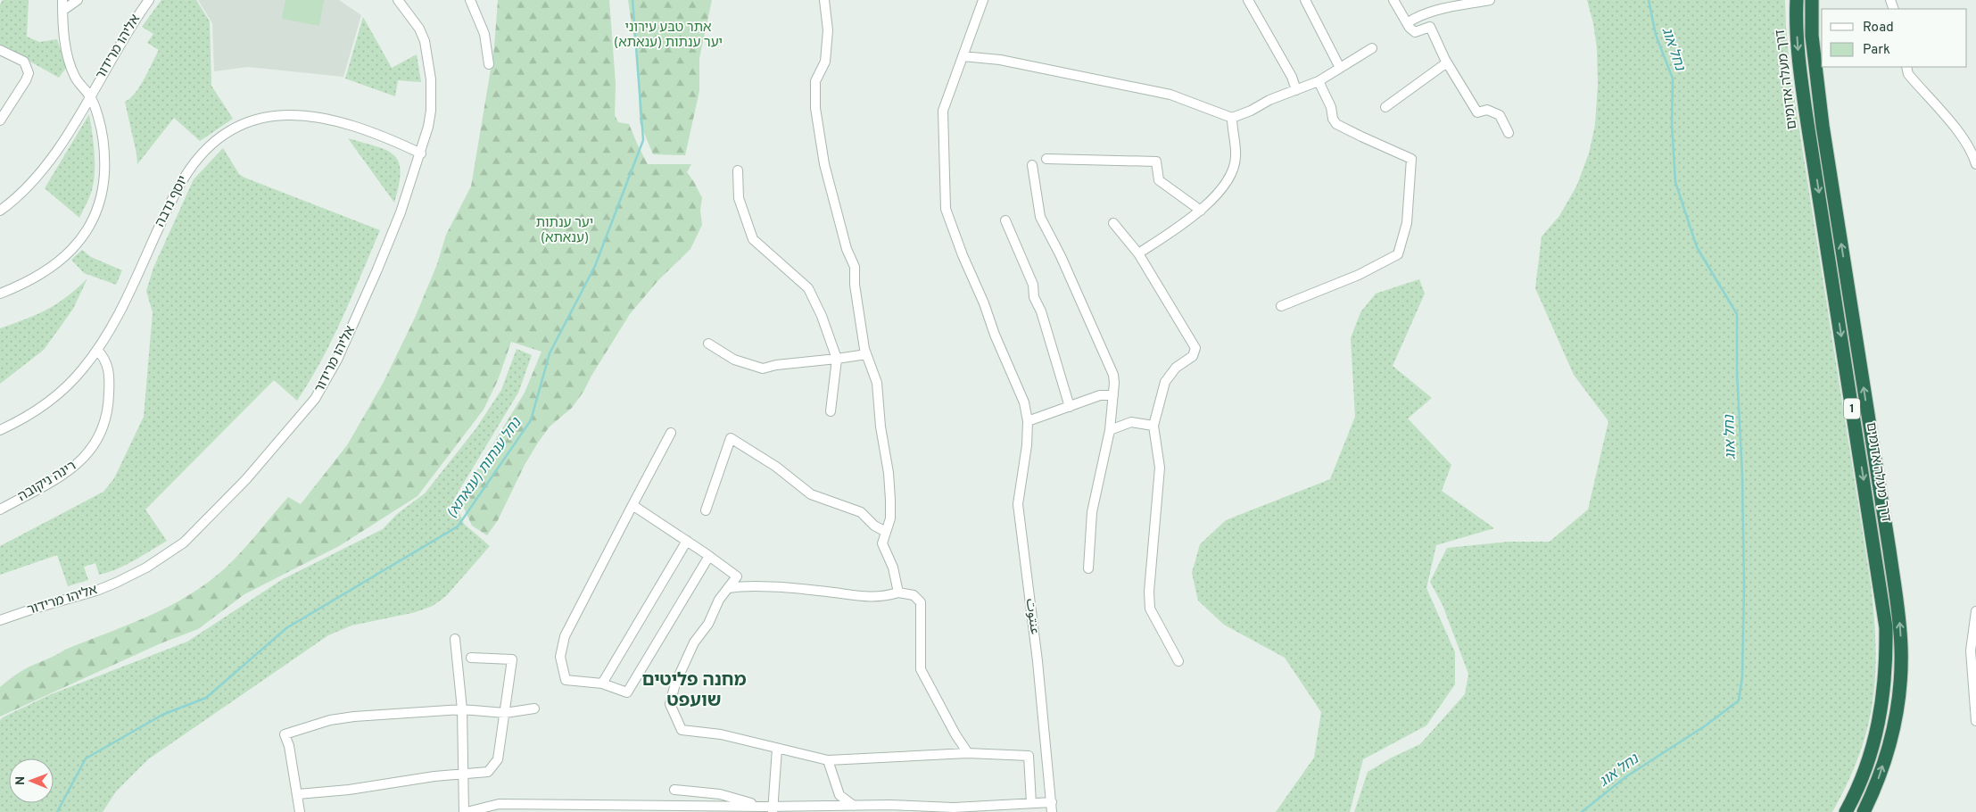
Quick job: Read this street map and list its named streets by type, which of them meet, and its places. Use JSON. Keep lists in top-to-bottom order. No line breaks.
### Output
{"streets":{"highway":["דרך מעלה אדומים","1"],"street":["אליהו מרידור","יוסף נדבה","רינה ניקובה","عنتوت"]},"crossings":[["אליהו מרידור","יוסף נדבה"],["יוסף נדבה","רינה ניקובה"]],"districts":["מחנה פליטים שועפט"],"water":["נחל אוג","נחל ענתות (ענאתא)"],"parks":["אתר טבע עירוני יער ענתות (ענאתא)","יער ענתות (ענאתא)"],"legend":["Road","Park"],"north":"left"}
